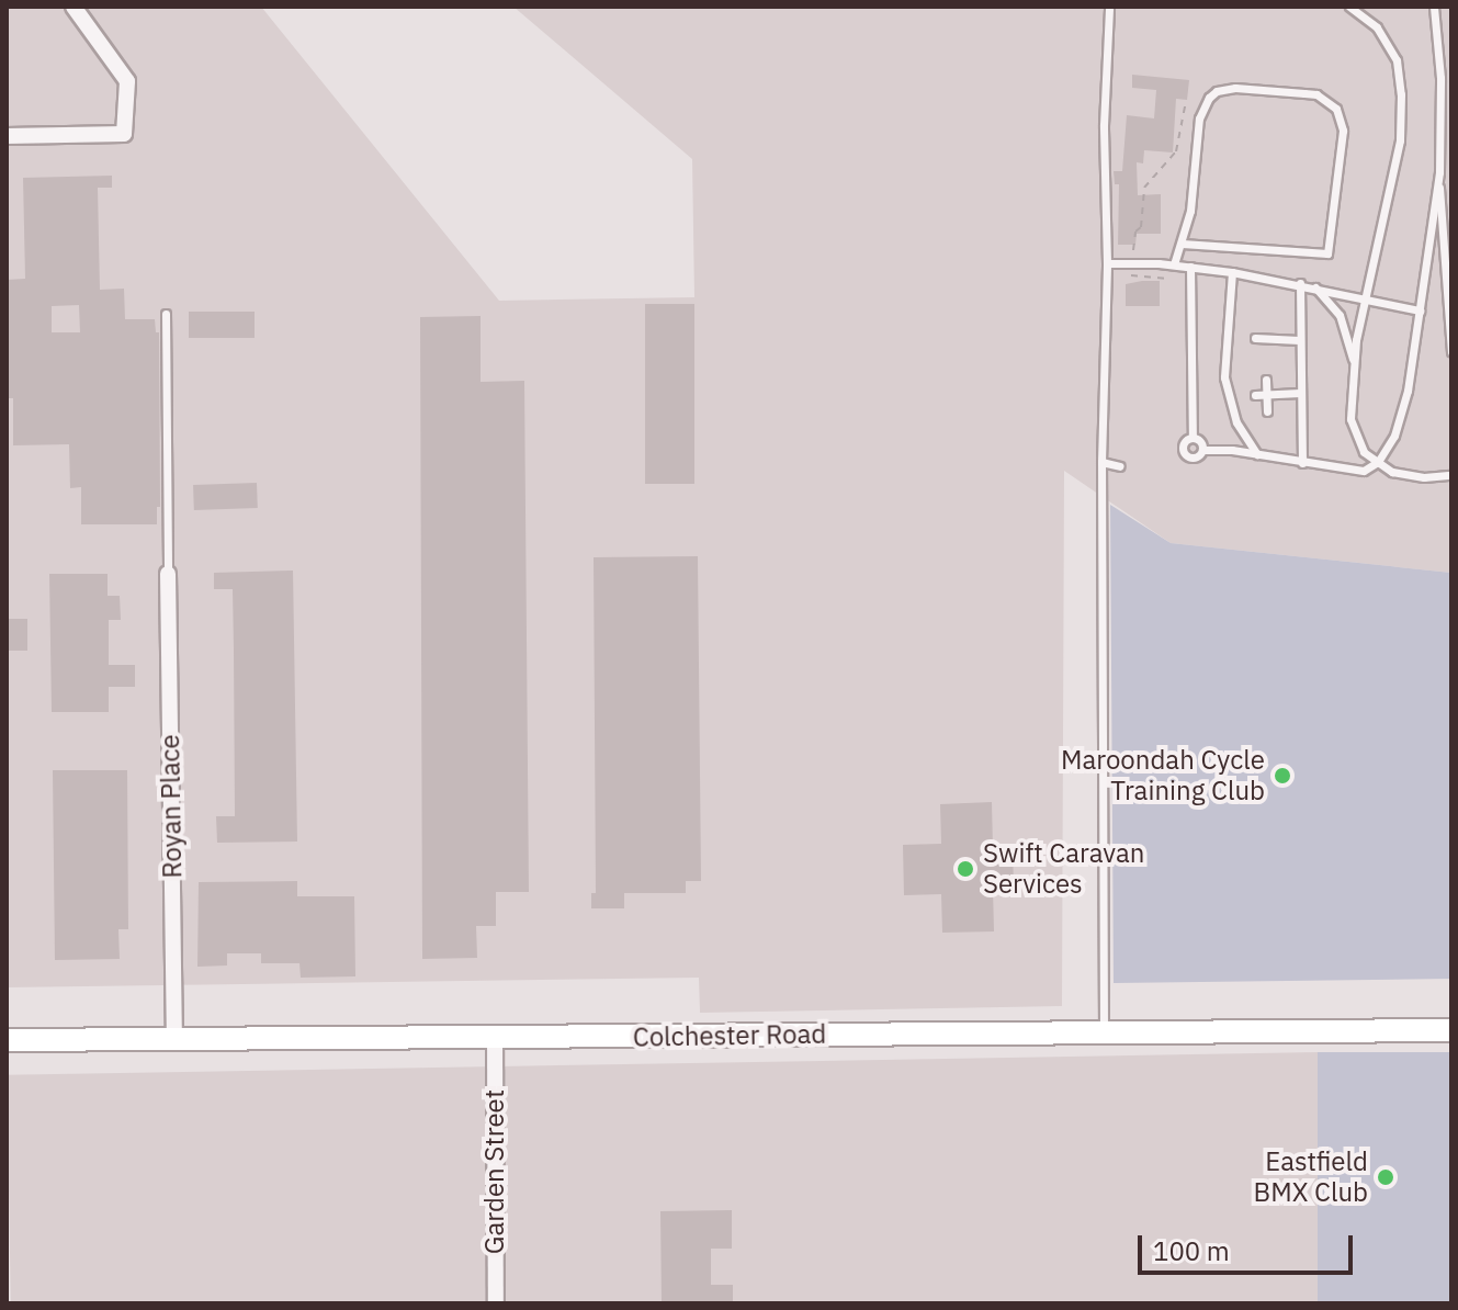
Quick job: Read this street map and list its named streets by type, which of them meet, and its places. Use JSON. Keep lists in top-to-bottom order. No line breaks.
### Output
{"streets":{"main road":["Colchester Road"],"street":["Royan Place","Garden Street"]},"crossings":[["Royan Place","Colchester Road"],["Colchester Road","Garden Street"]],"places":["Maroondah Cycle Training Club","Swift Caravan Services","Eastfield BMX Club"],"scale_bar":"100 m"}
